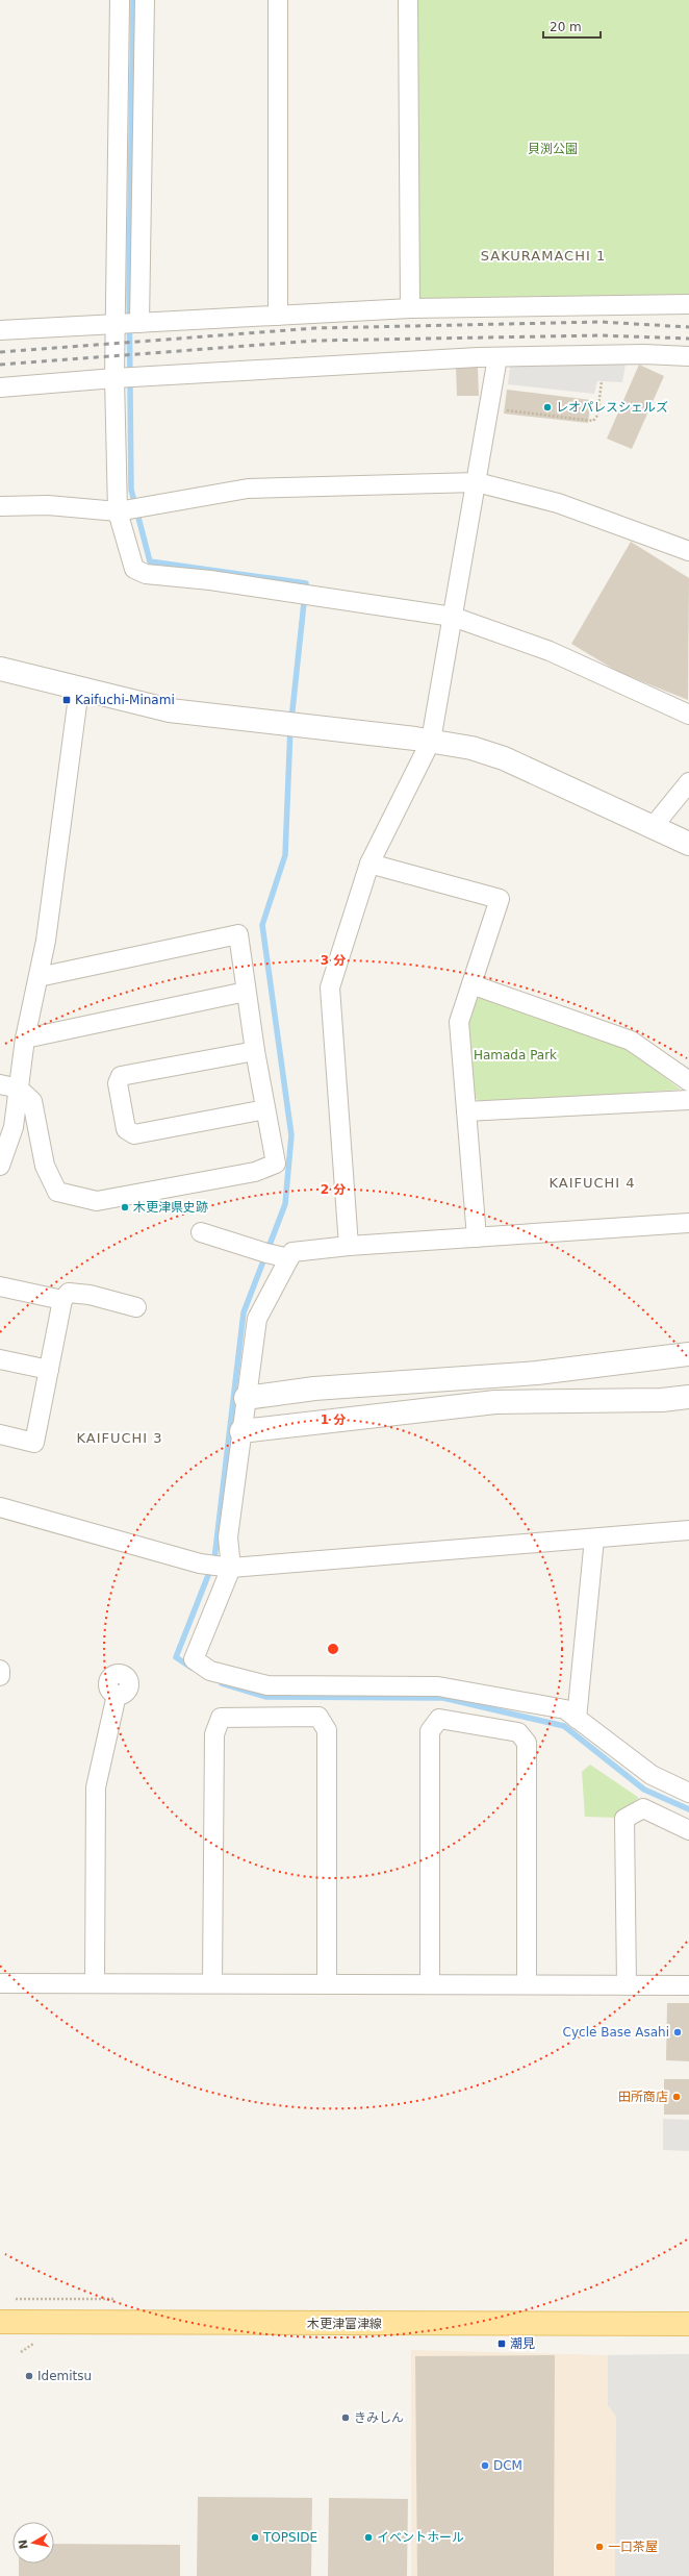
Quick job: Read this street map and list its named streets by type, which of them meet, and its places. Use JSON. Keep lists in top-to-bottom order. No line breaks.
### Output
{"streets":{"main road":["木更津富津線"]},"districts":["SAKURAMACHI 1","KAIFUCHI 4","KAIFUCHI 3"],"parks":["貝渕公園","Hamada Park"],"places":{"other":["レオパレスシェルズ","木更津県史跡","Cycle Base Asahi","田所商店","Idemitsu","きみしん","DCM","TOPSIDE","イベントホール","一口茶屋"],"transit":["Kaifuchi-Minami","潮見"]},"scale_bar":"20 m","north":"left","rings":["3 分","2 分","1 分"]}
